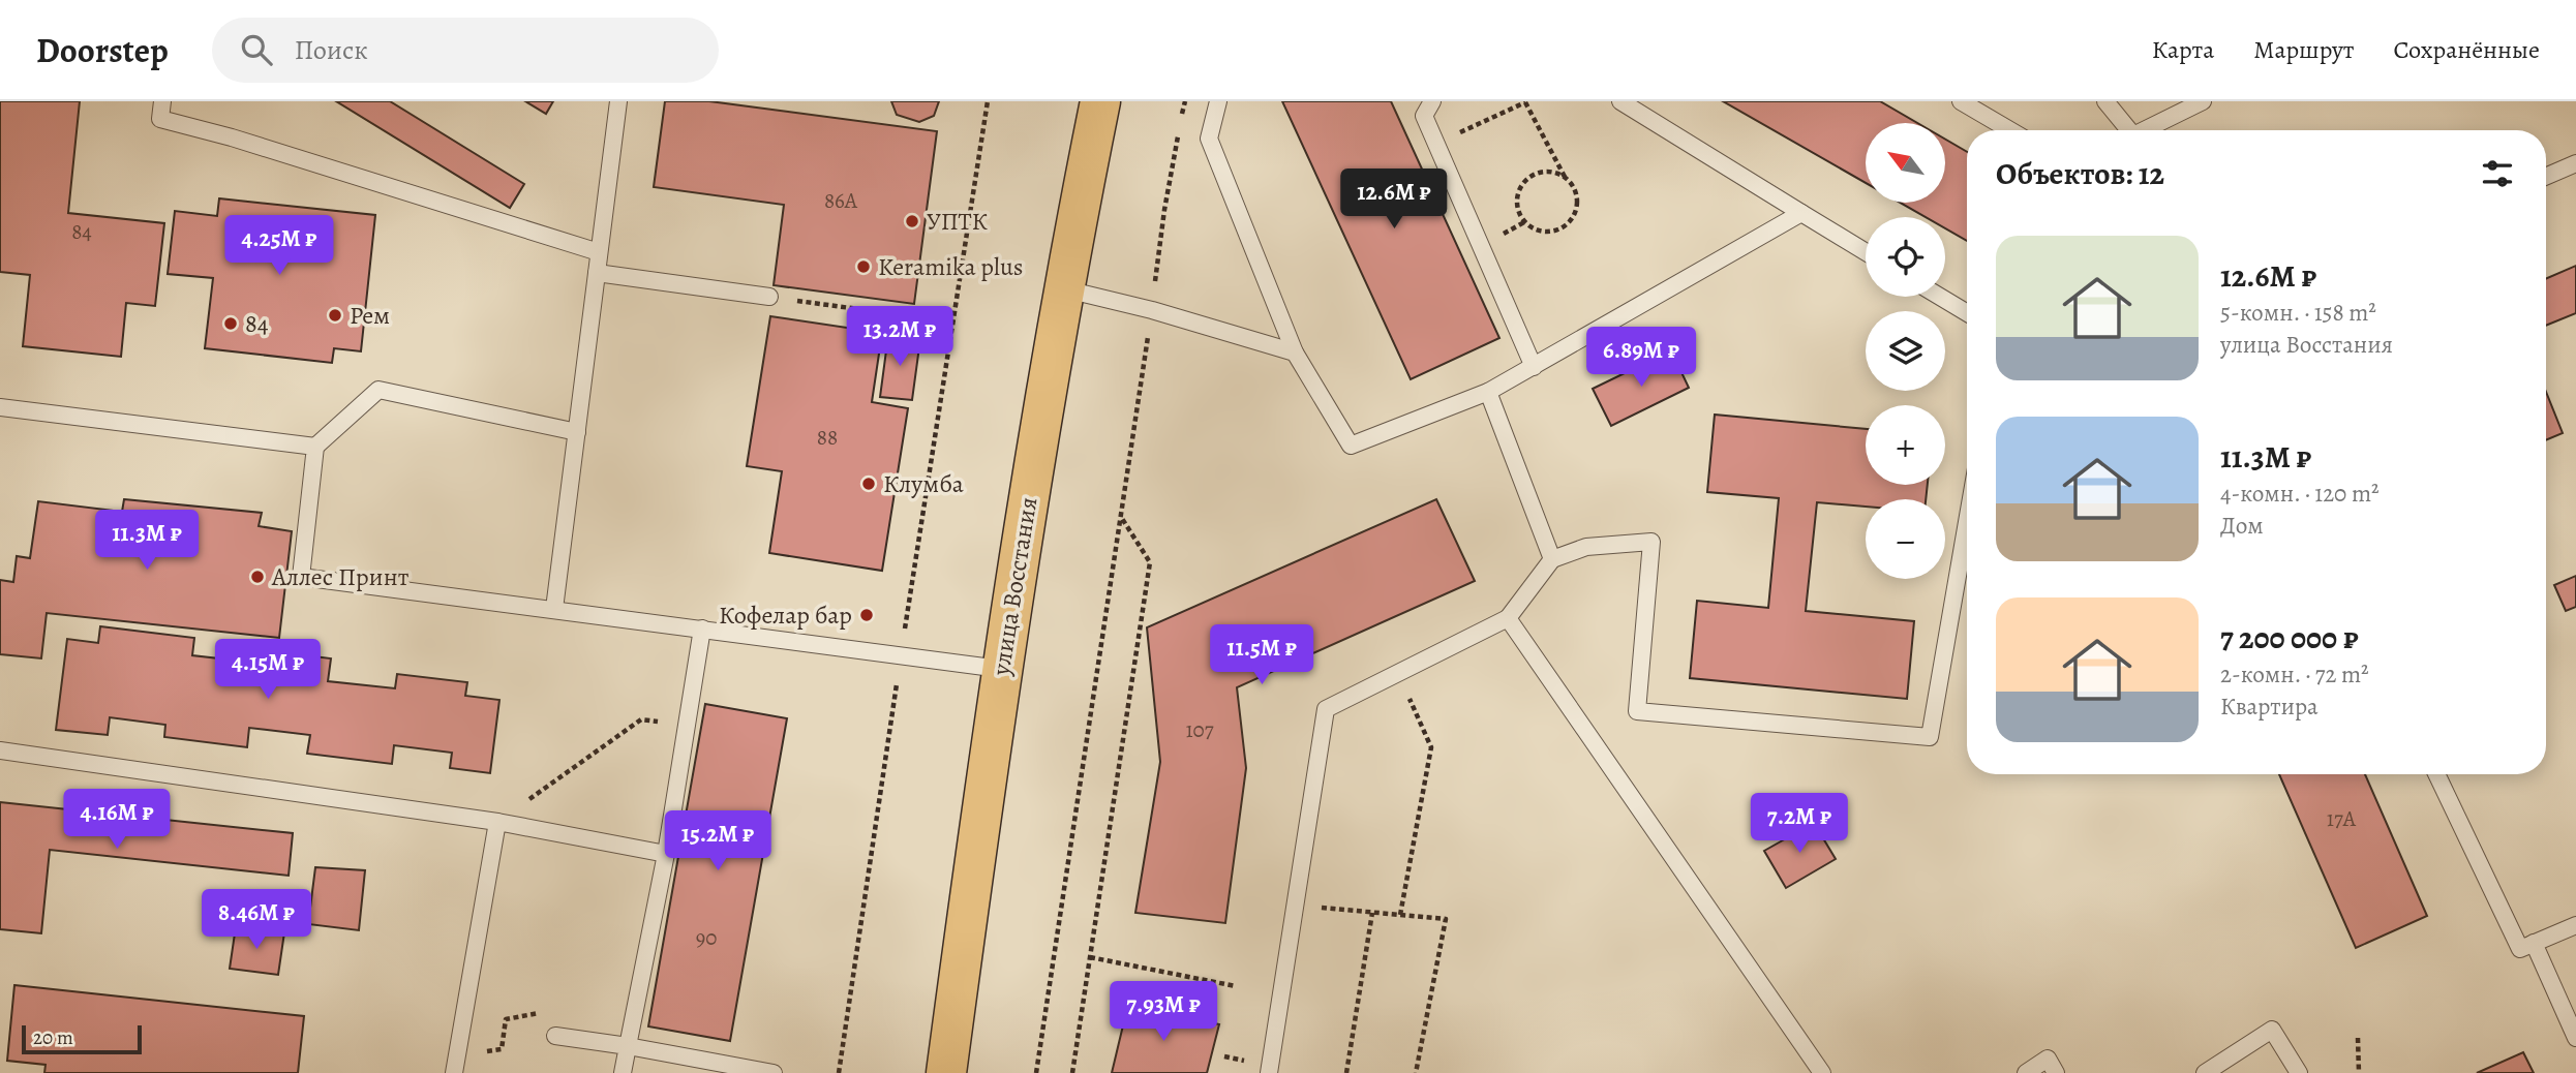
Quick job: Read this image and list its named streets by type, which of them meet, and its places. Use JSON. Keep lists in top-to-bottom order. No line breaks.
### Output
{"streets":{"main road":["улица Восстания"]},"places":["УПТК","Keramika plus","Рем","84","Клумба","Аллес Принт","Кофелар бар"],"house_numbers":["86А","84","88","107","17А","90"],"scale_bar":"20 m","north":"top left","page":{"header":"Doorstep","search":"Поиск","nav":["Карта","Маршрут","Сохранённые"],"map_buttons":["+","−"],"heading":"Объектов: 12","price":["12.6M ₽","4.25M ₽","13.2M ₽","6.89M ₽","11.3M ₽","11.5M ₽","4.15M ₽","4.16M ₽","7.2M ₽","15.2M ₽","8.46M ₽","7.93M ₽"],"list":[{"name":"12.6M ₽","note":"5-комн. · 158 m² · улица Восстания"},{"name":"11.3M ₽","note":"4-комн. · 120 m² · Дом"},{"name":"7 200 000 ₽","note":"2-комн. · 72 m² · Квартира"}],"scale":"20 m"}}
